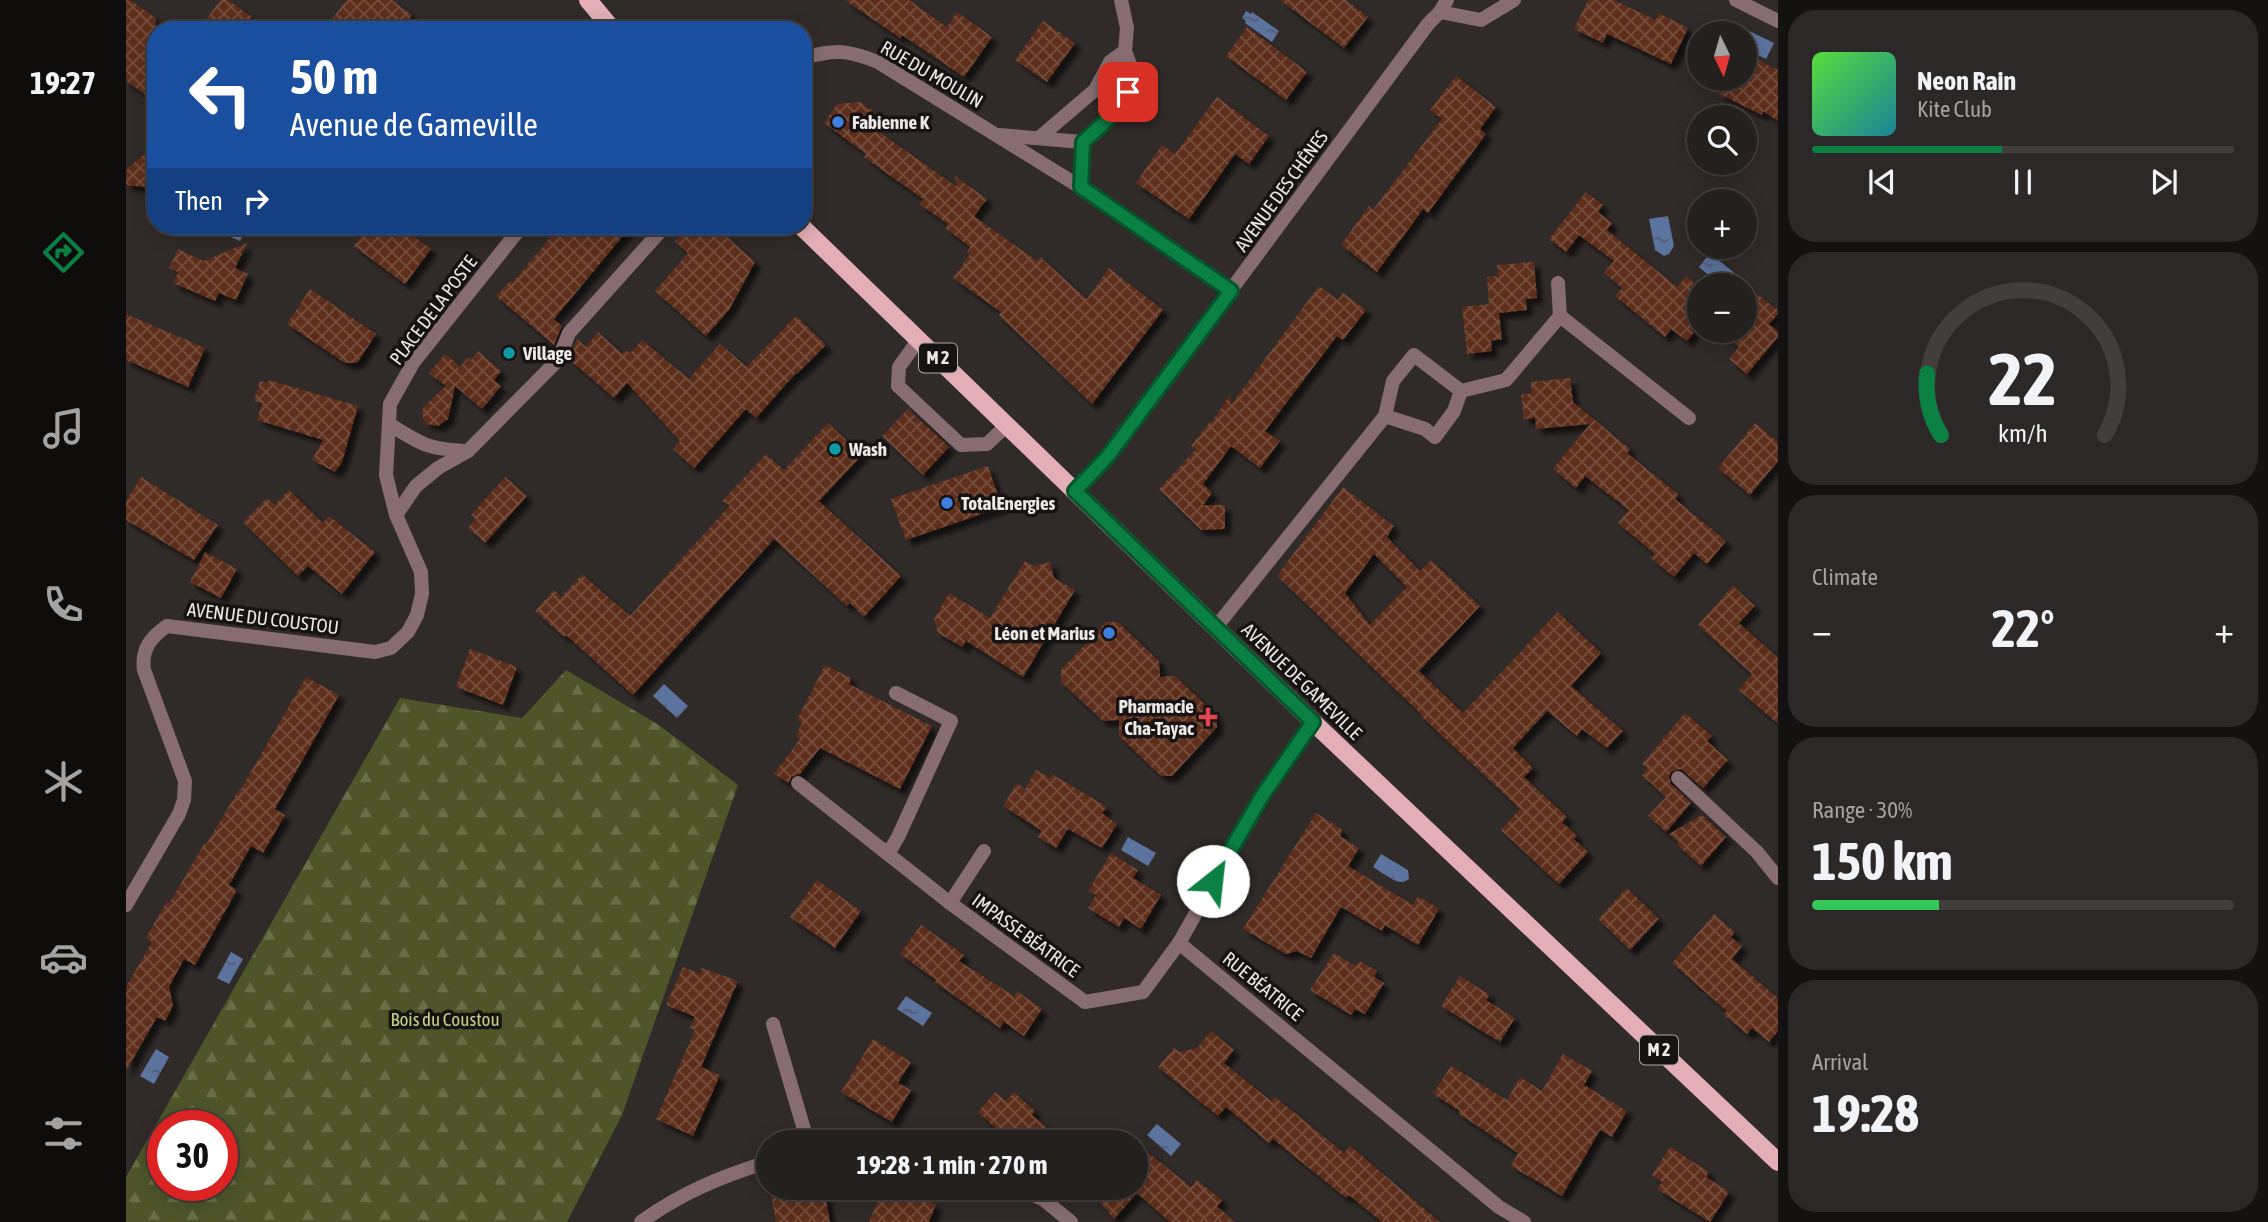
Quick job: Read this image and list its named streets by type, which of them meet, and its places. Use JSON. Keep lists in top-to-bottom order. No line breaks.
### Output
{"streets":{"main road":["M 2","AVENUE DE GAMEVILLE"],"street":["RUE DU MOULIN","AVENUE DES CHÊNES","PLACE DE LA POSTE","AVENUE DU COUSTOU","IMPASSE BÉATRICE","RUE BÉATRICE"]},"crossings":[["RUE DU MOULIN","AVENUE DES CHÊNES"],["AVENUE DES CHÊNES","AVENUE DE GAMEVILLE"],["PLACE DE LA POSTE","AVENUE DU COUSTOU"],["IMPASSE BÉATRICE","RUE BÉATRICE"]],"parks":["Bois du Coustou"],"places":{"other":["Fabienne K","Village","Wash","TotalEnergies","Léon et Marius"],"health":["Pharmacie Cha-Tayac"]},"north":"bottom","page":{"tabs":"19:27","map_buttons":["+","−"],"turn":["50 m","Avenue de Gameville"],"song":["Neon Rain","Kite Club"],"then":"Then","tile":["Climate",["Range · 30%","150 km"],["Arrival","19:28"]],"heat":["−","22°","+"],"limit":"30","trip":"19:28 · 1 min · 270 m","gauge":["22","km/h"]}}
